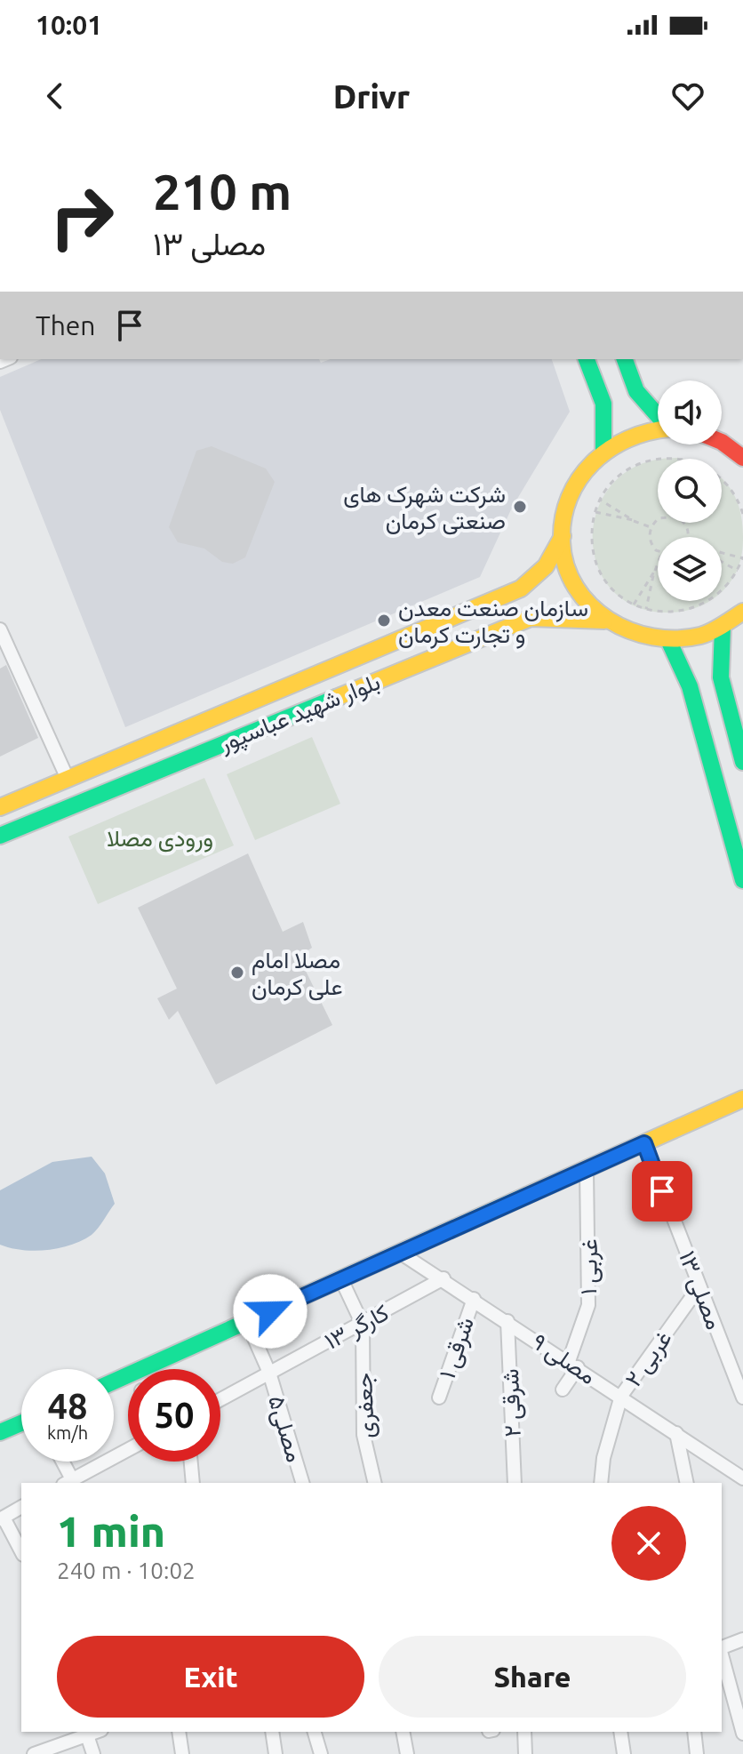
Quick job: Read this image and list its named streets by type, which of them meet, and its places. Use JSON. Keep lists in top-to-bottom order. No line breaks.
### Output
{"streets":{"main road":["بلوار شهید عباسپور"],"street":["۱ غربی","مصلی ۱۳","کارگر ۱۳","۱ شرقی","مصلی ۹","۲ غربی","۲ شرقی","جعفری","مصلی۵"]},"crossings":[["۱ غربی","مصلی ۹"],["مصلی ۱۳","۲ غربی"],["کارگر ۱۳","مصلی ۹"],["کارگر ۱۳","جعفری"],["کارگر ۱۳","مصلی۵"],["۱ شرقی","مصلی ۹"],["مصلی ۹","۲ غربی"],["مصلی ۹","۲ شرقی"]],"parks":["ورودی مصلا"],"places":["شرکت شهرک های صنعتی کرمان","سازمان صنعت معدن و تجارت کرمان","مصلا امام علی کرمان"],"page":{"status":"10:01","header":"Drivr","turn":["210 m","مصلی ۱۳"],"then":"Then","speed":"48 km/h","limit":"50","heading":["1 min","240 m · 10:02"],"buttons":["Exit","Share"]}}
